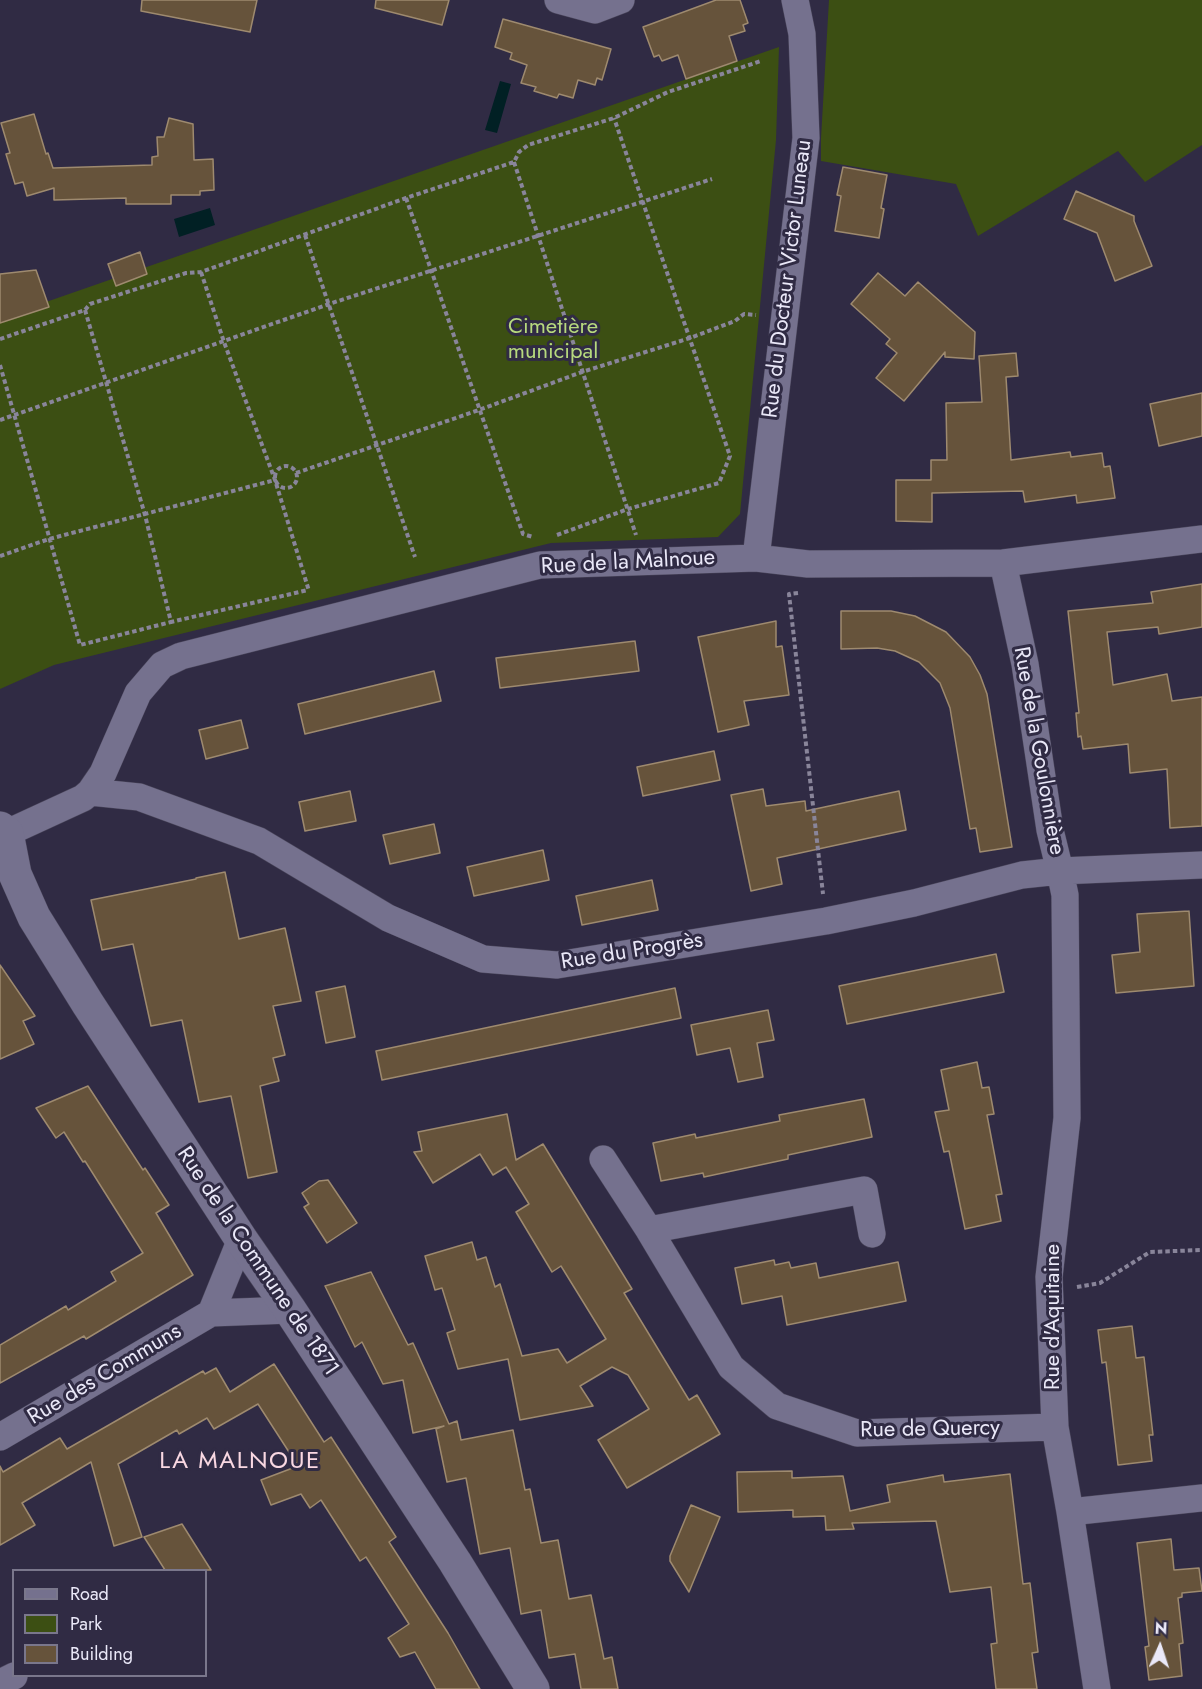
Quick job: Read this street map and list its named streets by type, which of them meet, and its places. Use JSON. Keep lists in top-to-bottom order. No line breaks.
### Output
{"streets":{"street":["Rue du Docteur Victor Luneau","Rue de la Malnoue","Rue de la Goulonnière","Rue du Progrès","Rue de la Commune de 1871","Rue d'Aquitaine","Rue des Communs","Rue de Quercy"]},"crossings":[["Rue du Docteur Victor Luneau","Rue de la Malnoue"],["Rue de la Malnoue","Rue de la Goulonnière"],["Rue de la Malnoue","Rue du Progrès"],["Rue de la Malnoue","Rue de la Commune de 1871"],["Rue de la Goulonnière","Rue du Progrès"],["Rue de la Goulonnière","Rue d'Aquitaine"],["Rue du Progrès","Rue d'Aquitaine"],["Rue de la Commune de 1871","Rue des Communs"],["Rue d'Aquitaine","Rue de Quercy"]],"districts":["LA MALNOUE"],"parks":["Cimetière municipal"],"legend":["Road","Park","Building"],"north":"top"}
